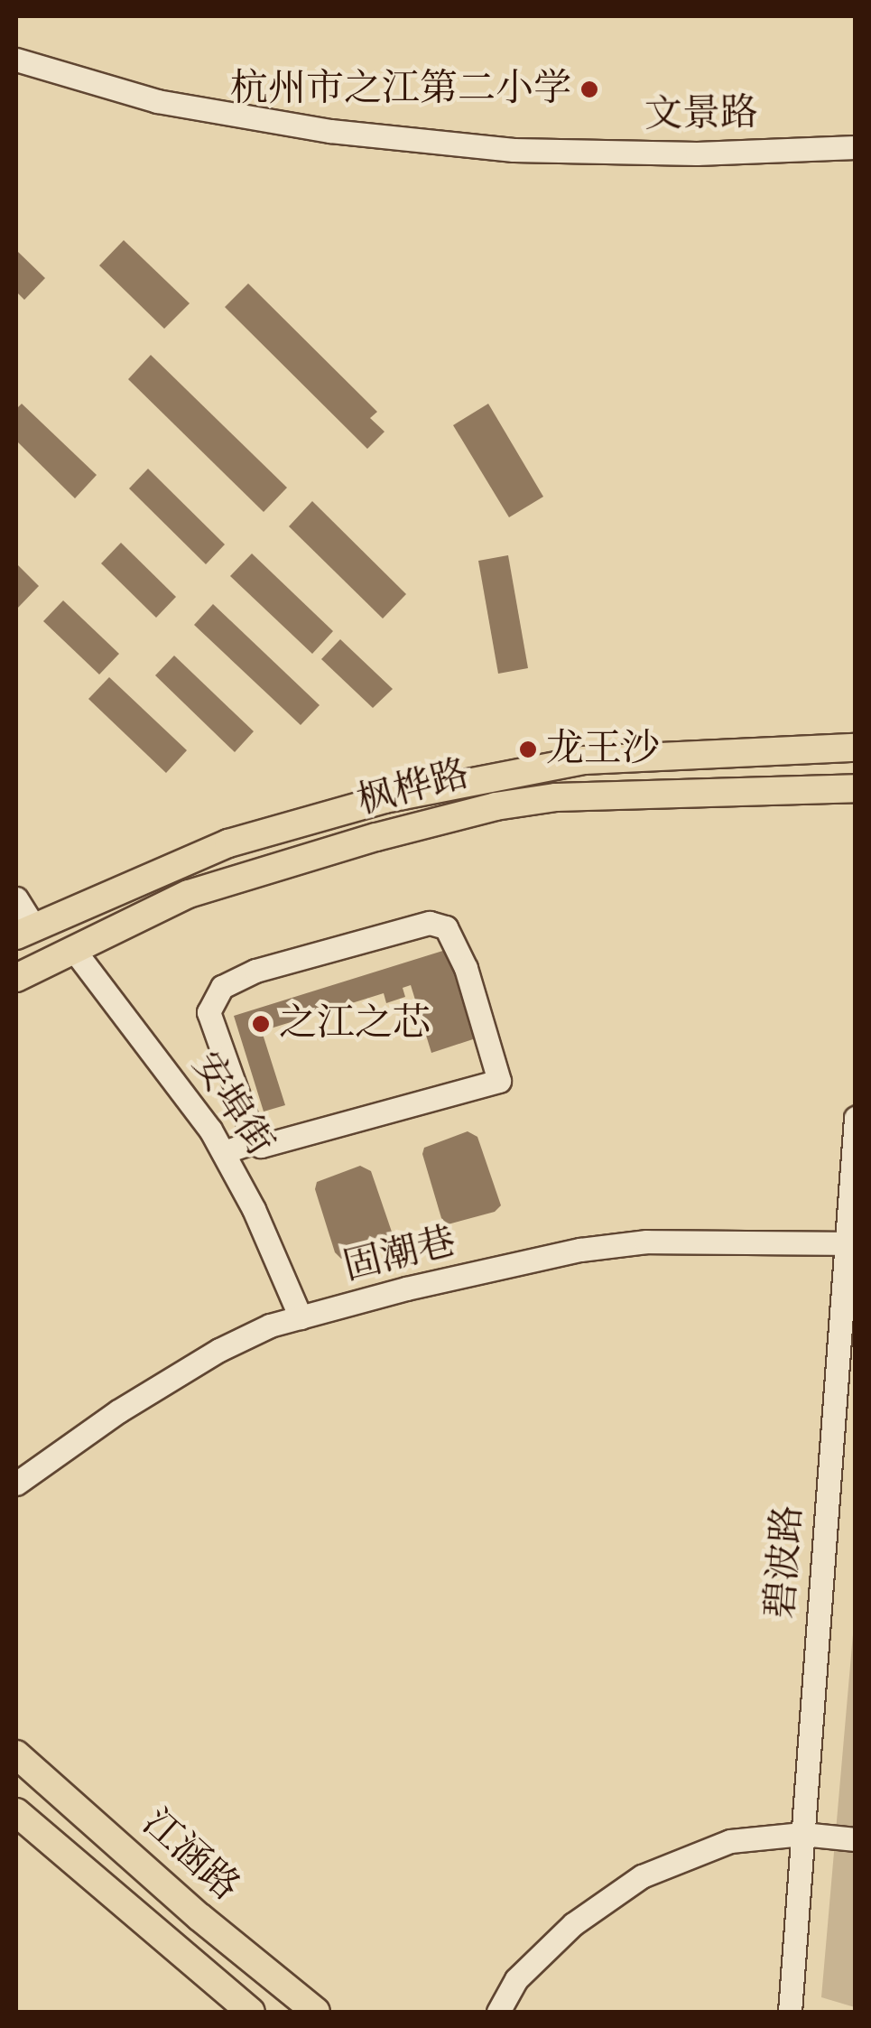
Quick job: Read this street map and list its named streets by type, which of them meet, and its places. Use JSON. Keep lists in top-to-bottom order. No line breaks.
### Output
{"streets":{"main road":["枫桦路","江涵路"],"street":["文景路","安埠街","固潮巷","碧波路"]},"crossings":[["枫桦路","安埠街"],["安埠街","固潮巷"],["固潮巷","碧波路"]],"places":["杭州市之江第二小学","龙王沙","之江之芯"]}
